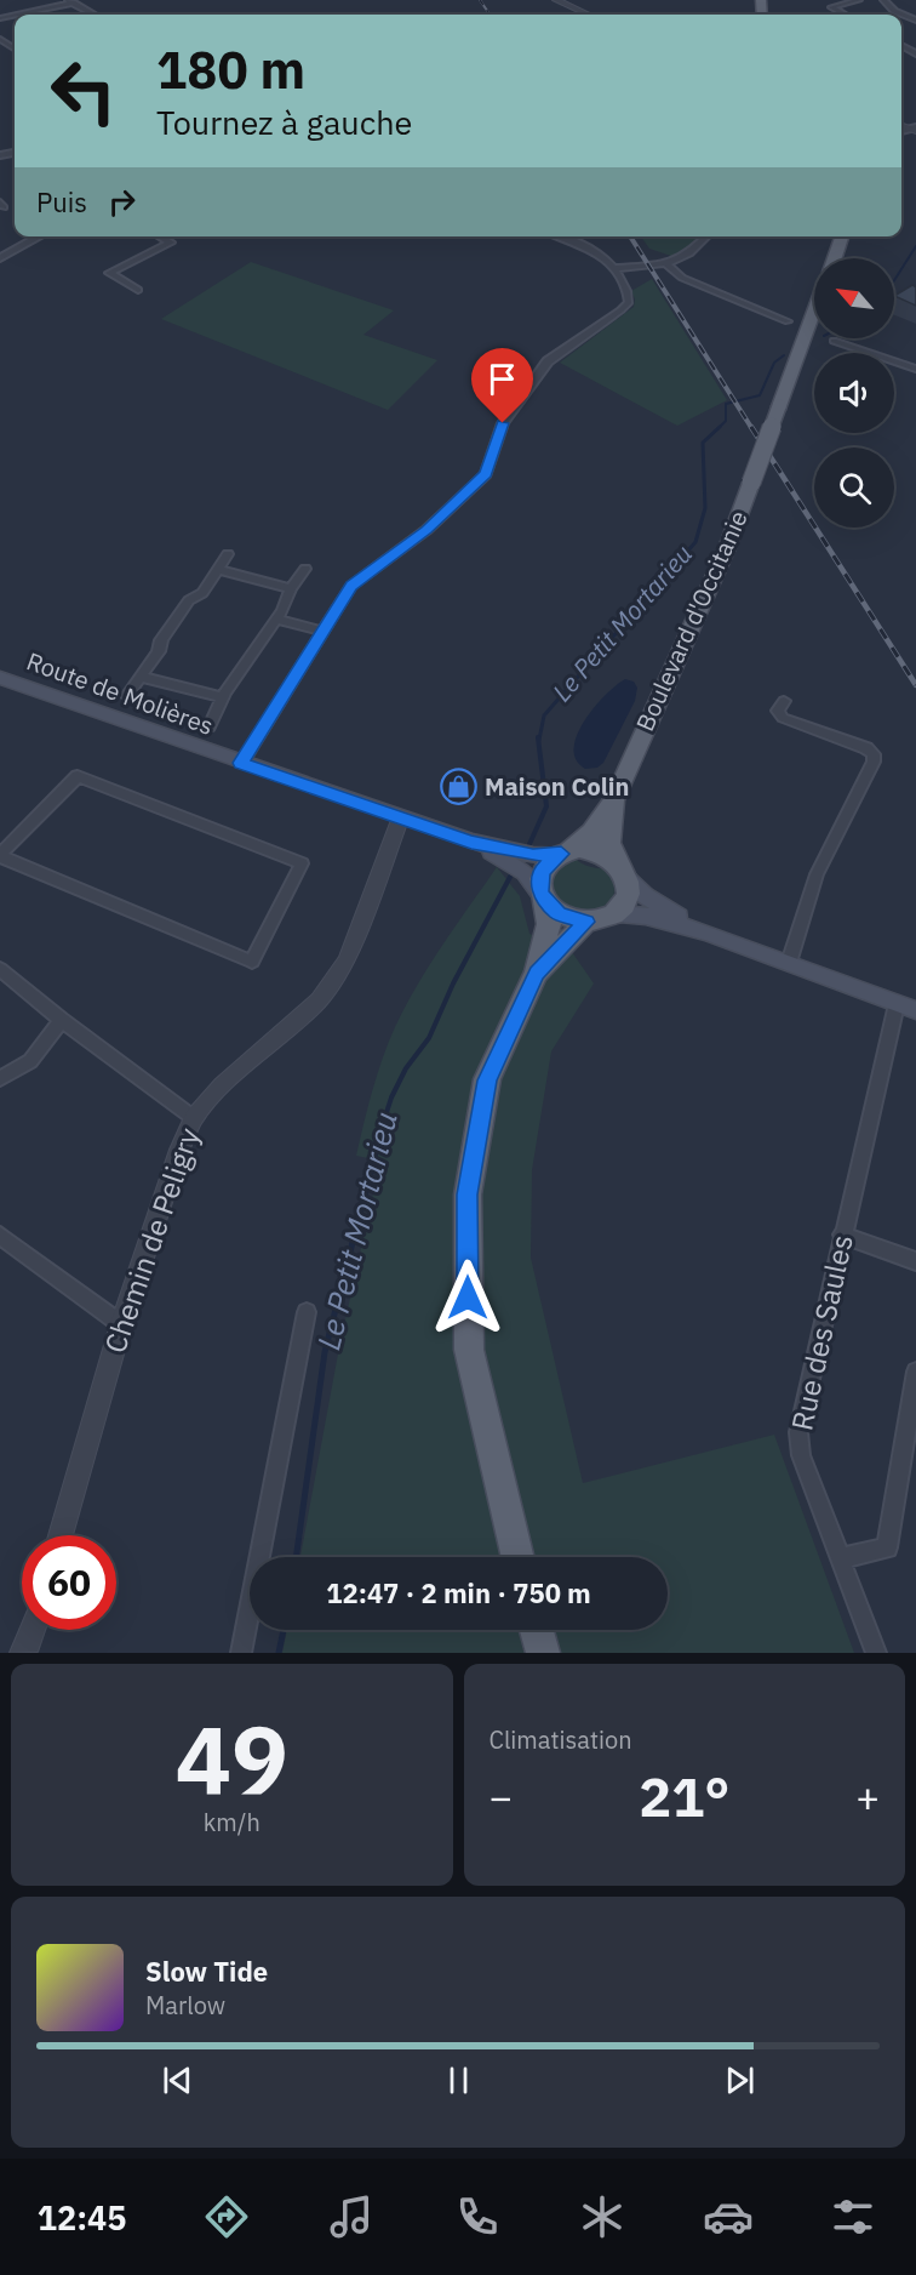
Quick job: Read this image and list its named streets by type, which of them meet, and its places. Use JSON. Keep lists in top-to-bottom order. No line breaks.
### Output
{"streets":{"main road":["Boulevard d'Occitanie","Route de Molières"],"street":["Chemin de Peligry","Rue des Saules"]},"crossings":[["Boulevard d'Occitanie","Route de Molières"],["Route de Molières","Chemin de Peligry"]],"water":["Le Petit Mortarieu"],"places":{"shop":["Maison Colin"]},"north":"top left","page":{"turn":["180 m","Tournez à gauche"],"then":"Puis","limit":"60","trip":"12:47 · 2 min · 750 m","tile":[["49","km/h"],"Climatisation"],"heat":["−","21°","+"],"song":["Slow Tide","Marlow"],"tabs":"12:45"}}
